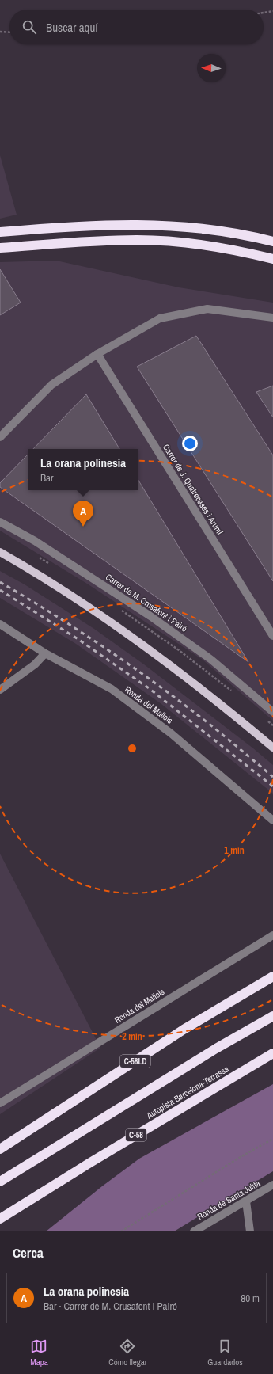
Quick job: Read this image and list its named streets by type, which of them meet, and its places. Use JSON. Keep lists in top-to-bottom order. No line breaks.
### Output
{"streets":{"highway":["C-58LD","Autopista Barcelona-Terrassa","C-58"],"street":["Carrer de J. Quatrecases i Arumí","Carrer de M. Crusafont i Pairó","Ronda del Mallols","Ronda de Santa Julita"]},"north":"left","page":{"search":"Buscar aquí","popup":["La orana polinesia","Bar"],"pins":"A","heading":"Cerca","list":[{"mark":"A","name":"La orana polinesia","note":"Bar · Carrer de M. Crusafont i Pairó","value":"80 m"}],"nav":["Mapa","Cómo llegar","Guardados"]},"rings":["1 min","2 min"]}
